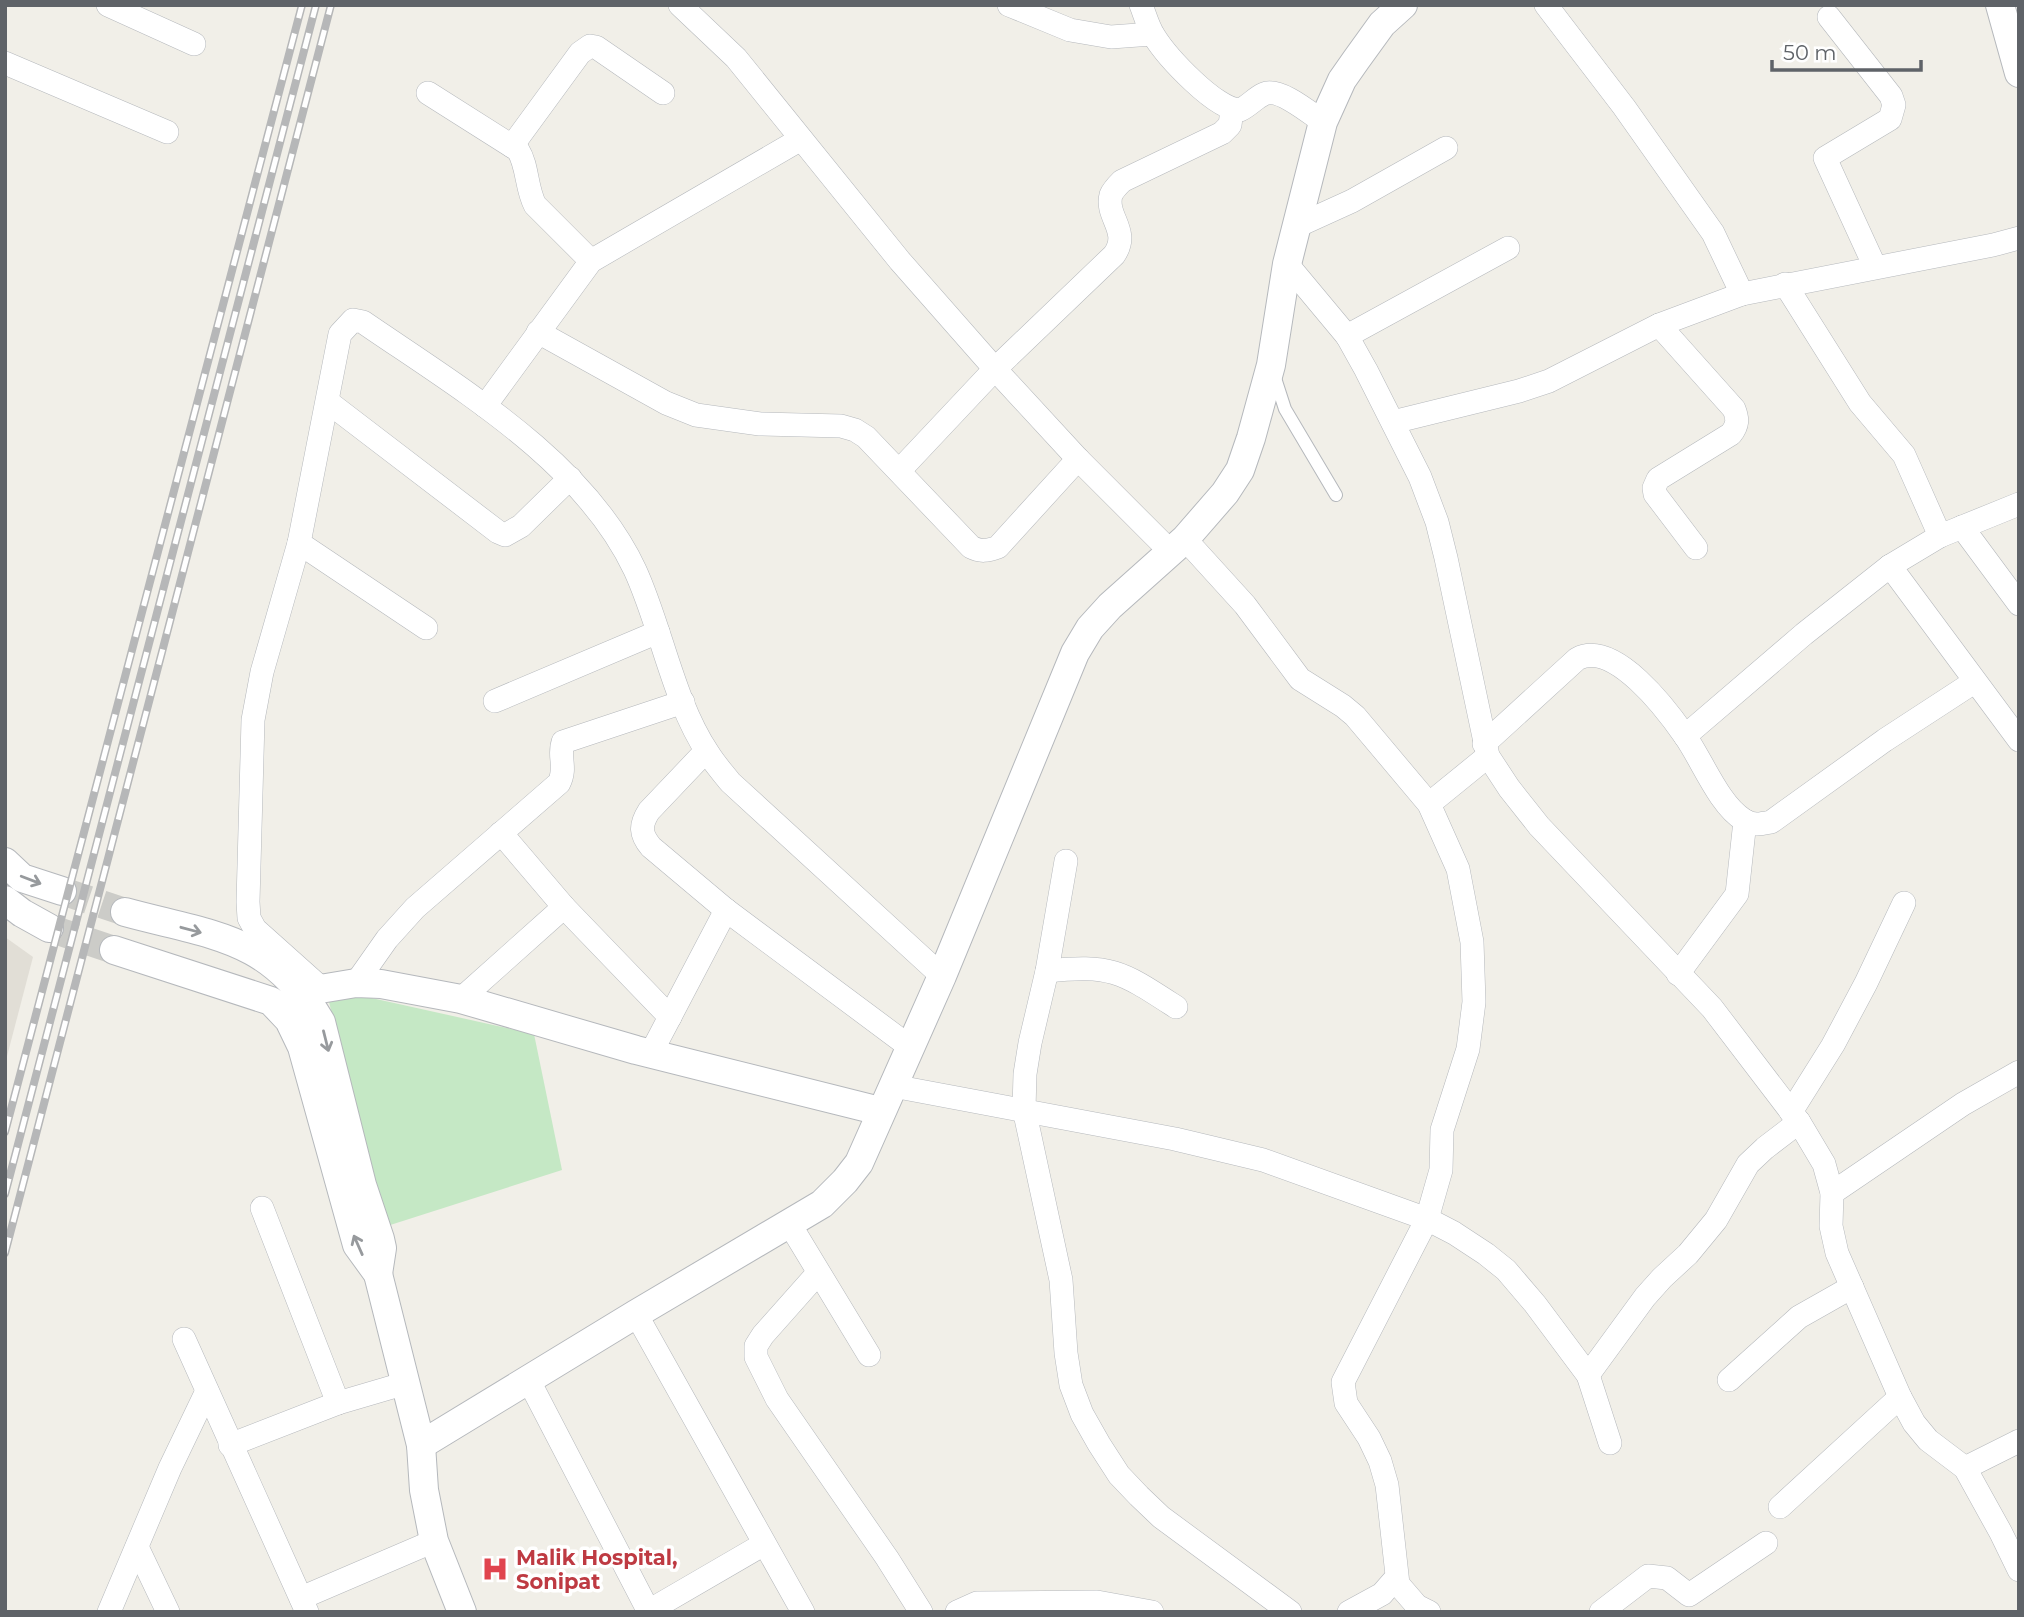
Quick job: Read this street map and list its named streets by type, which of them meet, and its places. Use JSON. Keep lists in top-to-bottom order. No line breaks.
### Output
{"places":{"hospital":["Malik Hospital, Sonipat"]},"scale_bar":"50 m"}
